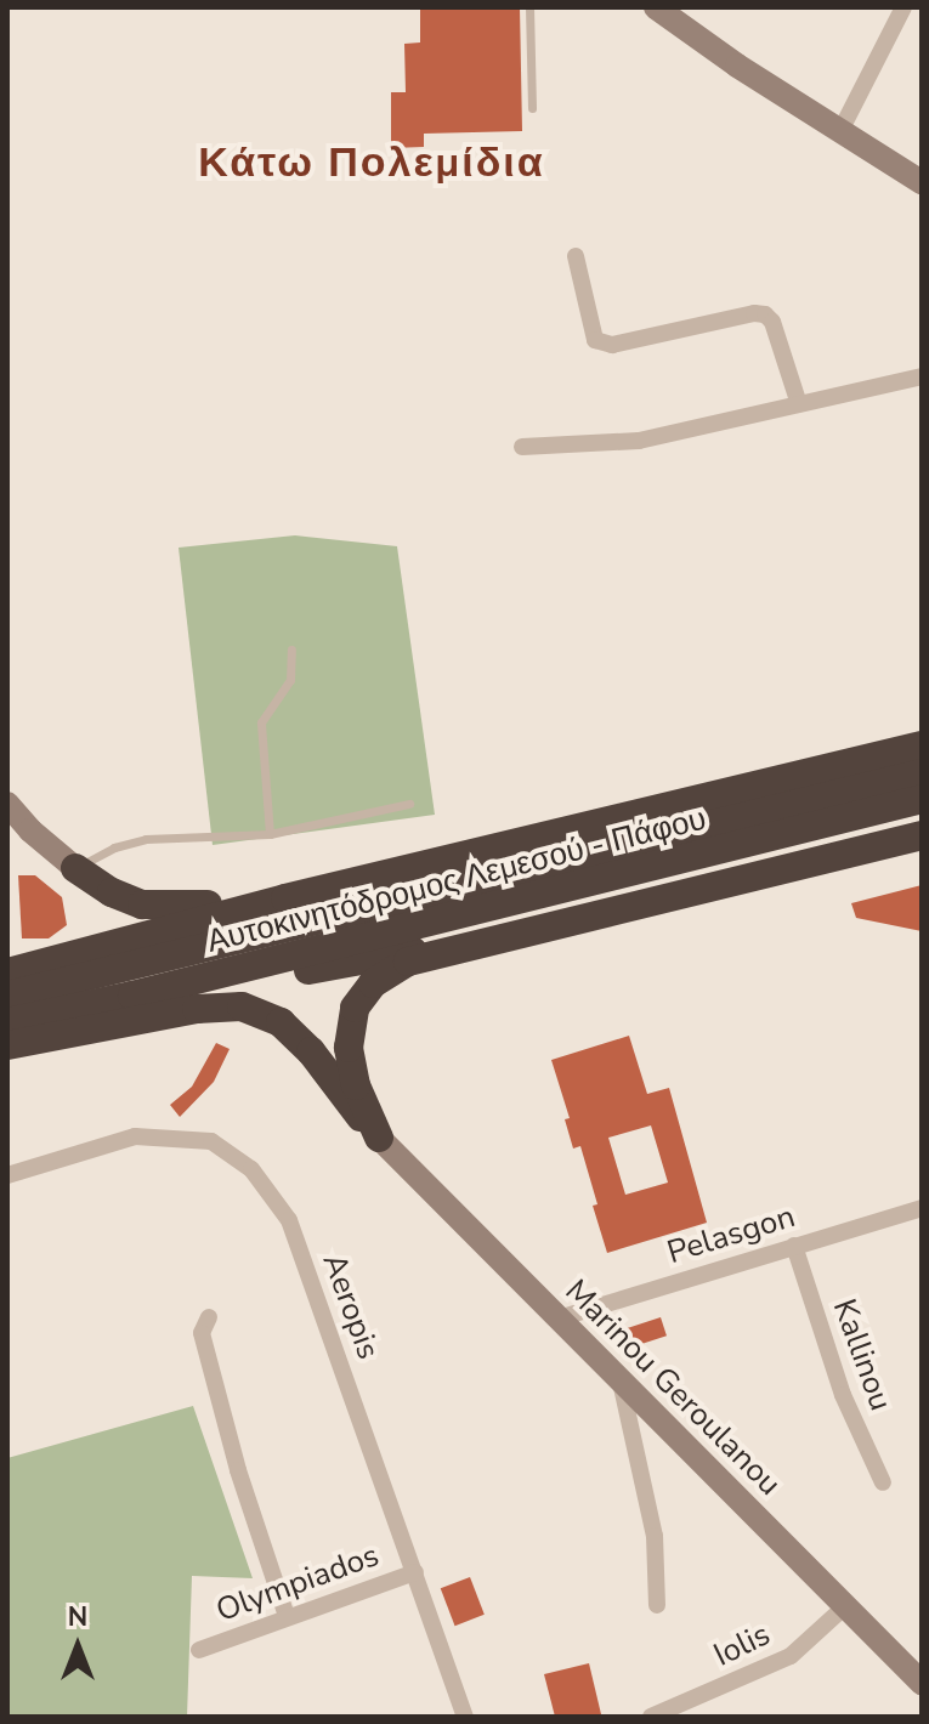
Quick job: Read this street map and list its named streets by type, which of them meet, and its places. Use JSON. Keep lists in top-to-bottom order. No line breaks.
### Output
{"streets":{"highway":["Αυτοκινητόδρομος Λεμεσού - Πάφου"],"street":["Pelasgon","Aeropis","Kallinou","Marinou Geroulanou","Olympiados","Iolis"]},"crossings":[["Pelasgon","Kallinou"],["Pelasgon","Marinou Geroulanou"],["Aeropis","Olympiados"],["Marinou Geroulanou","Iolis"]],"districts":["Κάτω Πολεμίδια"],"north":"top"}
